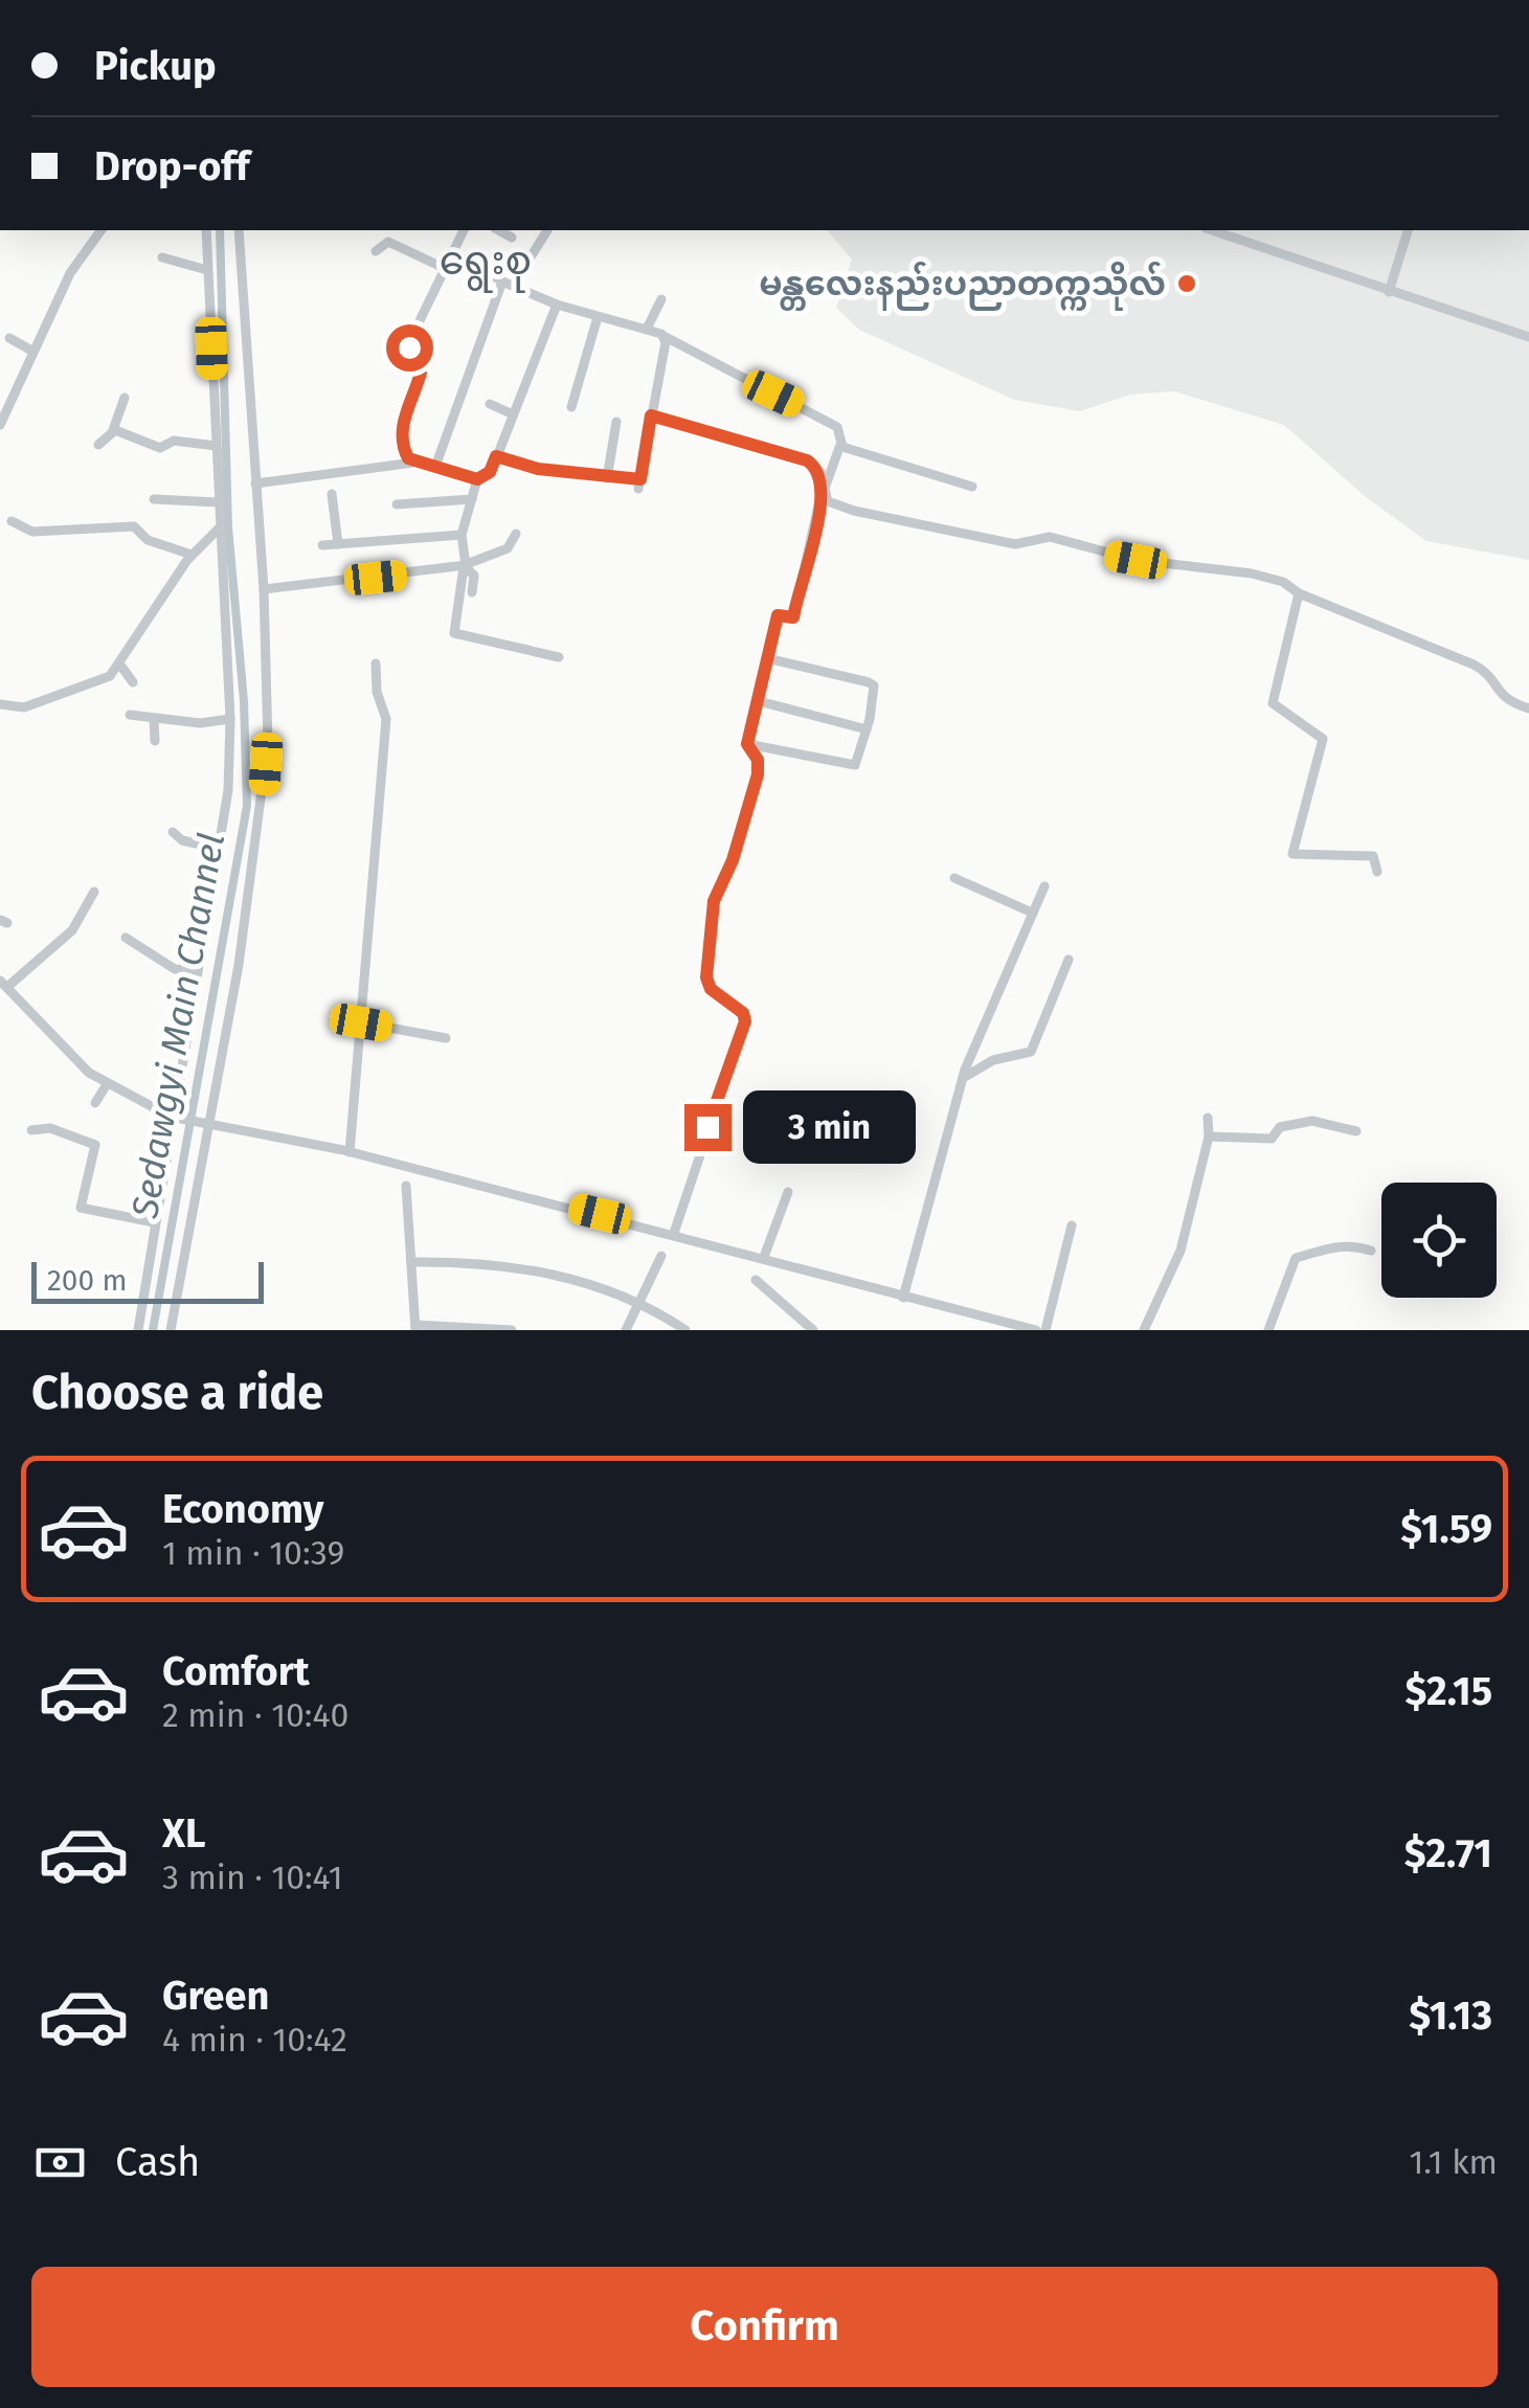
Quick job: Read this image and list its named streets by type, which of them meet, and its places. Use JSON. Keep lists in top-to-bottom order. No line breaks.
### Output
{"districts":["ရွေးစု"],"water":["Sedawgyi Main Channel"],"places":["မန္တလေးနည်းပညာတက္ကသိုလ်"],"scale_bar":"200 m","page":{"banner":["Pickup","Drop-off"],"bubble":"3 min","scale":"200 m","heading":"Choose a ride","list":[{"name":"Economy","note":"1 min · 10:39","value":"$1.59"},{"name":"Comfort","note":"2 min · 10:40","value":"$2.15"},{"name":"XL","note":"3 min · 10:41","value":"$2.71"},{"name":"Green","note":"4 min · 10:42","value":"$1.13"}],"pay":["Cash","1.1 km"],"buttons":"Confirm"}}
